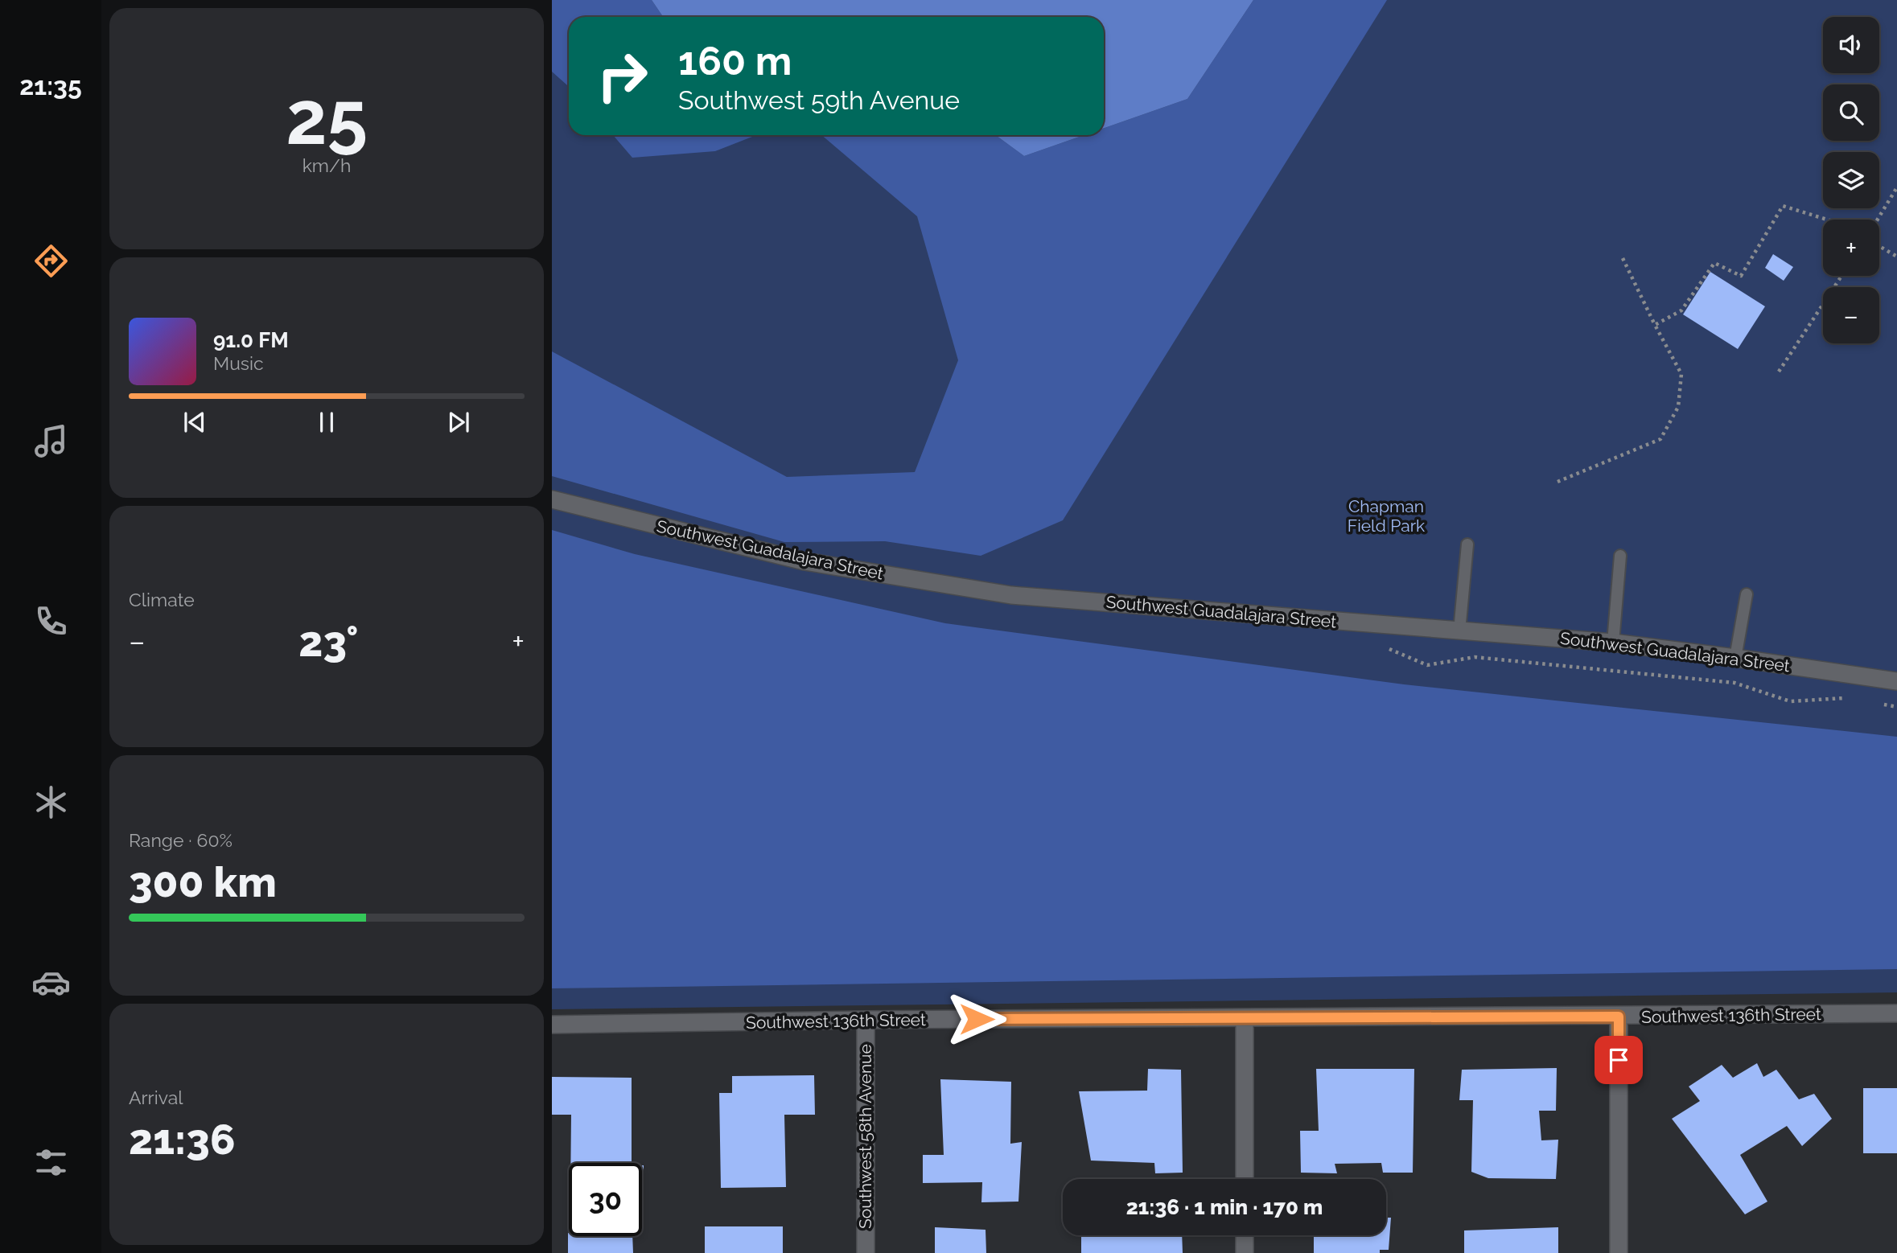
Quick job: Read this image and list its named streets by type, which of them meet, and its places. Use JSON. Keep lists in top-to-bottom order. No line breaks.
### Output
{"streets":{"street":["Southwest Guadalajara Street","Southwest 136th Street","Southwest 58th Avenue"]},"crossings":[["Southwest 136th Street","Southwest 58th Avenue"]],"parks":["Chapman Field Park"],"page":{"tabs":"21:35","tile":[["25","km/h"],"Climate",["Range · 60%","300 km"],["Arrival","21:36"]],"map_buttons":["+","−"],"turn":["160 m","Southwest 59th Avenue"],"song":["91.0 FM","Music"],"heat":["−","23°","+"],"limit":"30","trip":"21:36 · 1 min · 170 m"}}
